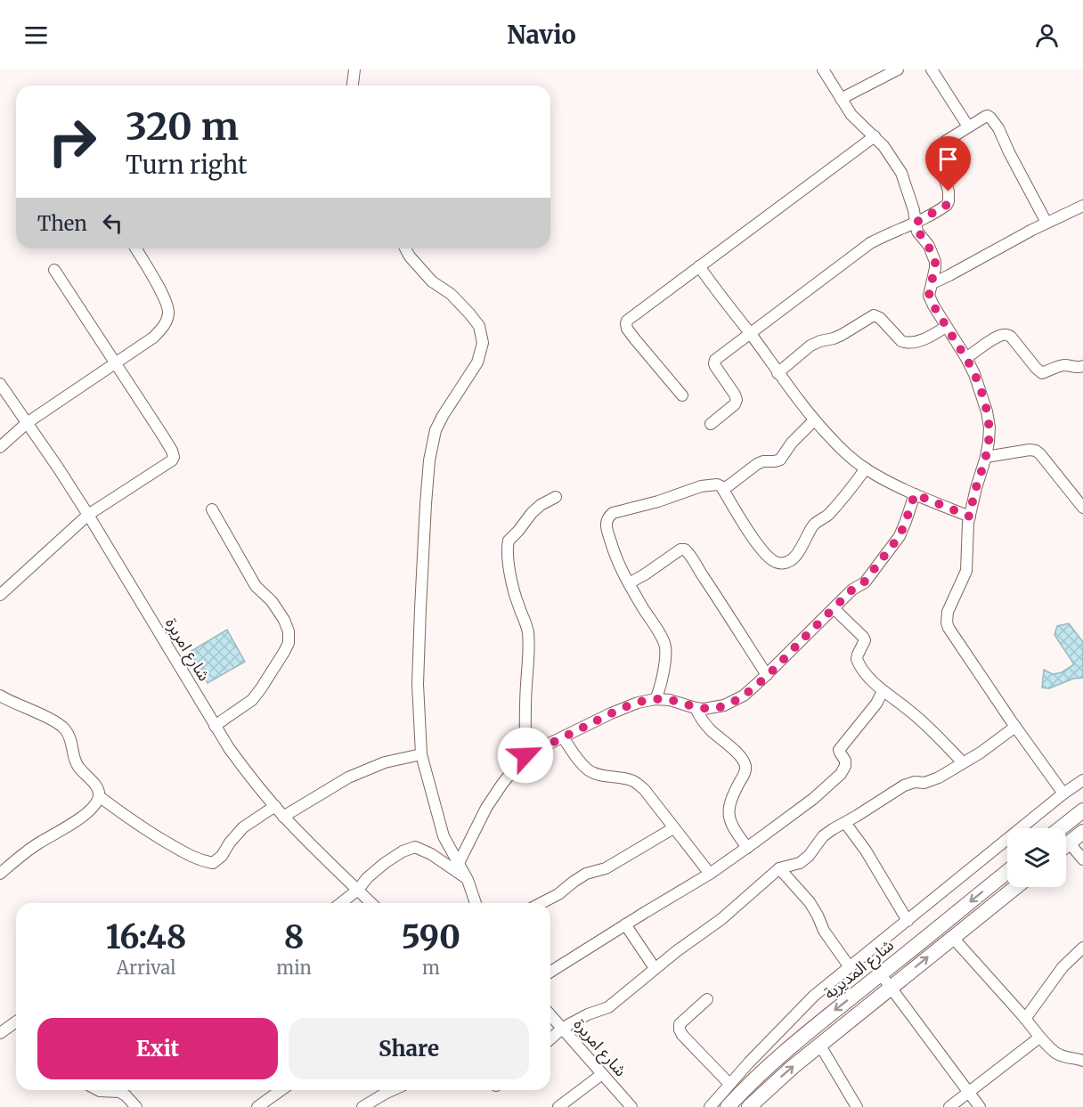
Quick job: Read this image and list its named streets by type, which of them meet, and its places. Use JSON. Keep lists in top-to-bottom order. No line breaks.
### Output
{"streets":{"main road":["شارع المديرية"],"street":["شارع امريرة"]},"page":{"header":"Navio","turn":["320 m","Turn right"],"then":"Then","eta":["16:48","Arrival","8","min","590","m"],"buttons":["Exit","Share"]}}
